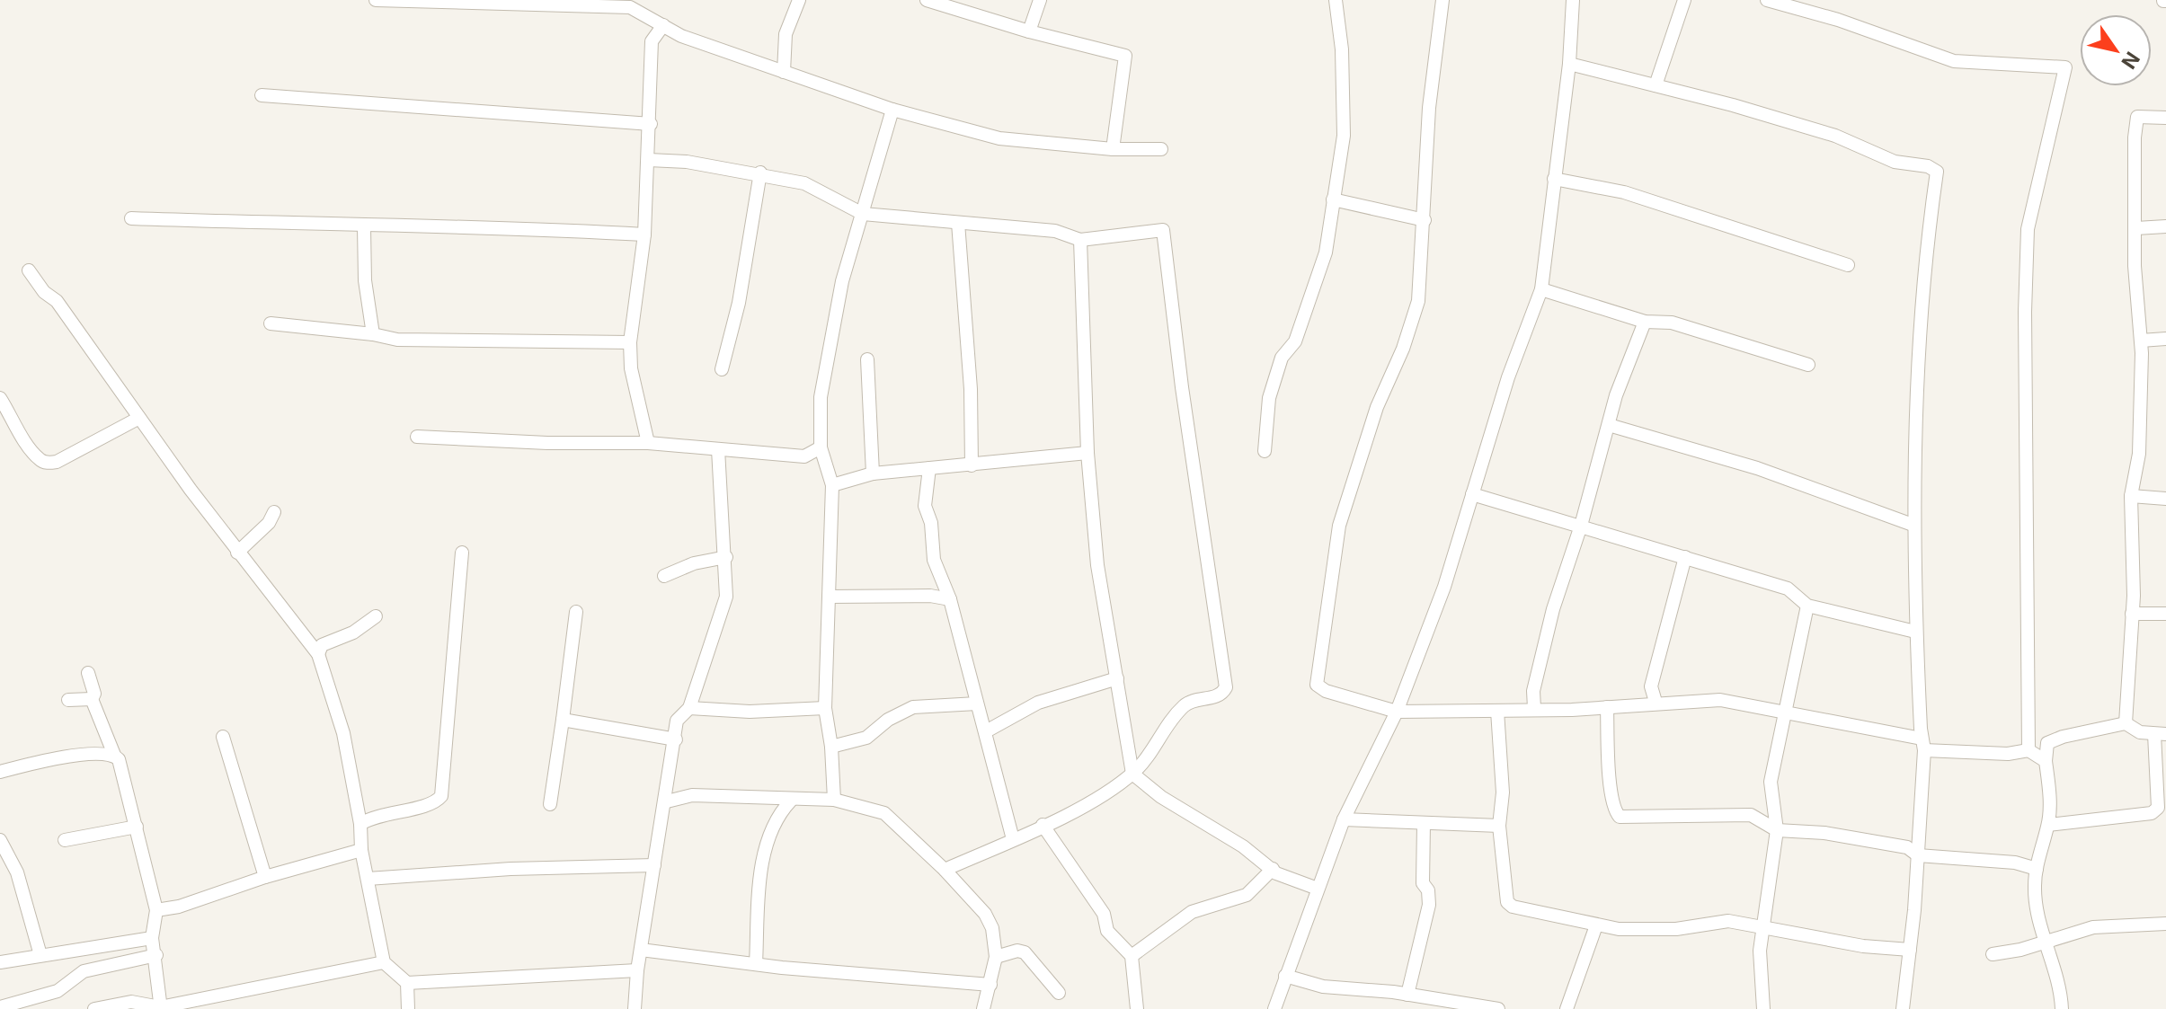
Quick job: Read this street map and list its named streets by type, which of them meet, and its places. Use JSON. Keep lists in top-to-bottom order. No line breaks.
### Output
{"north":"bottom right"}
